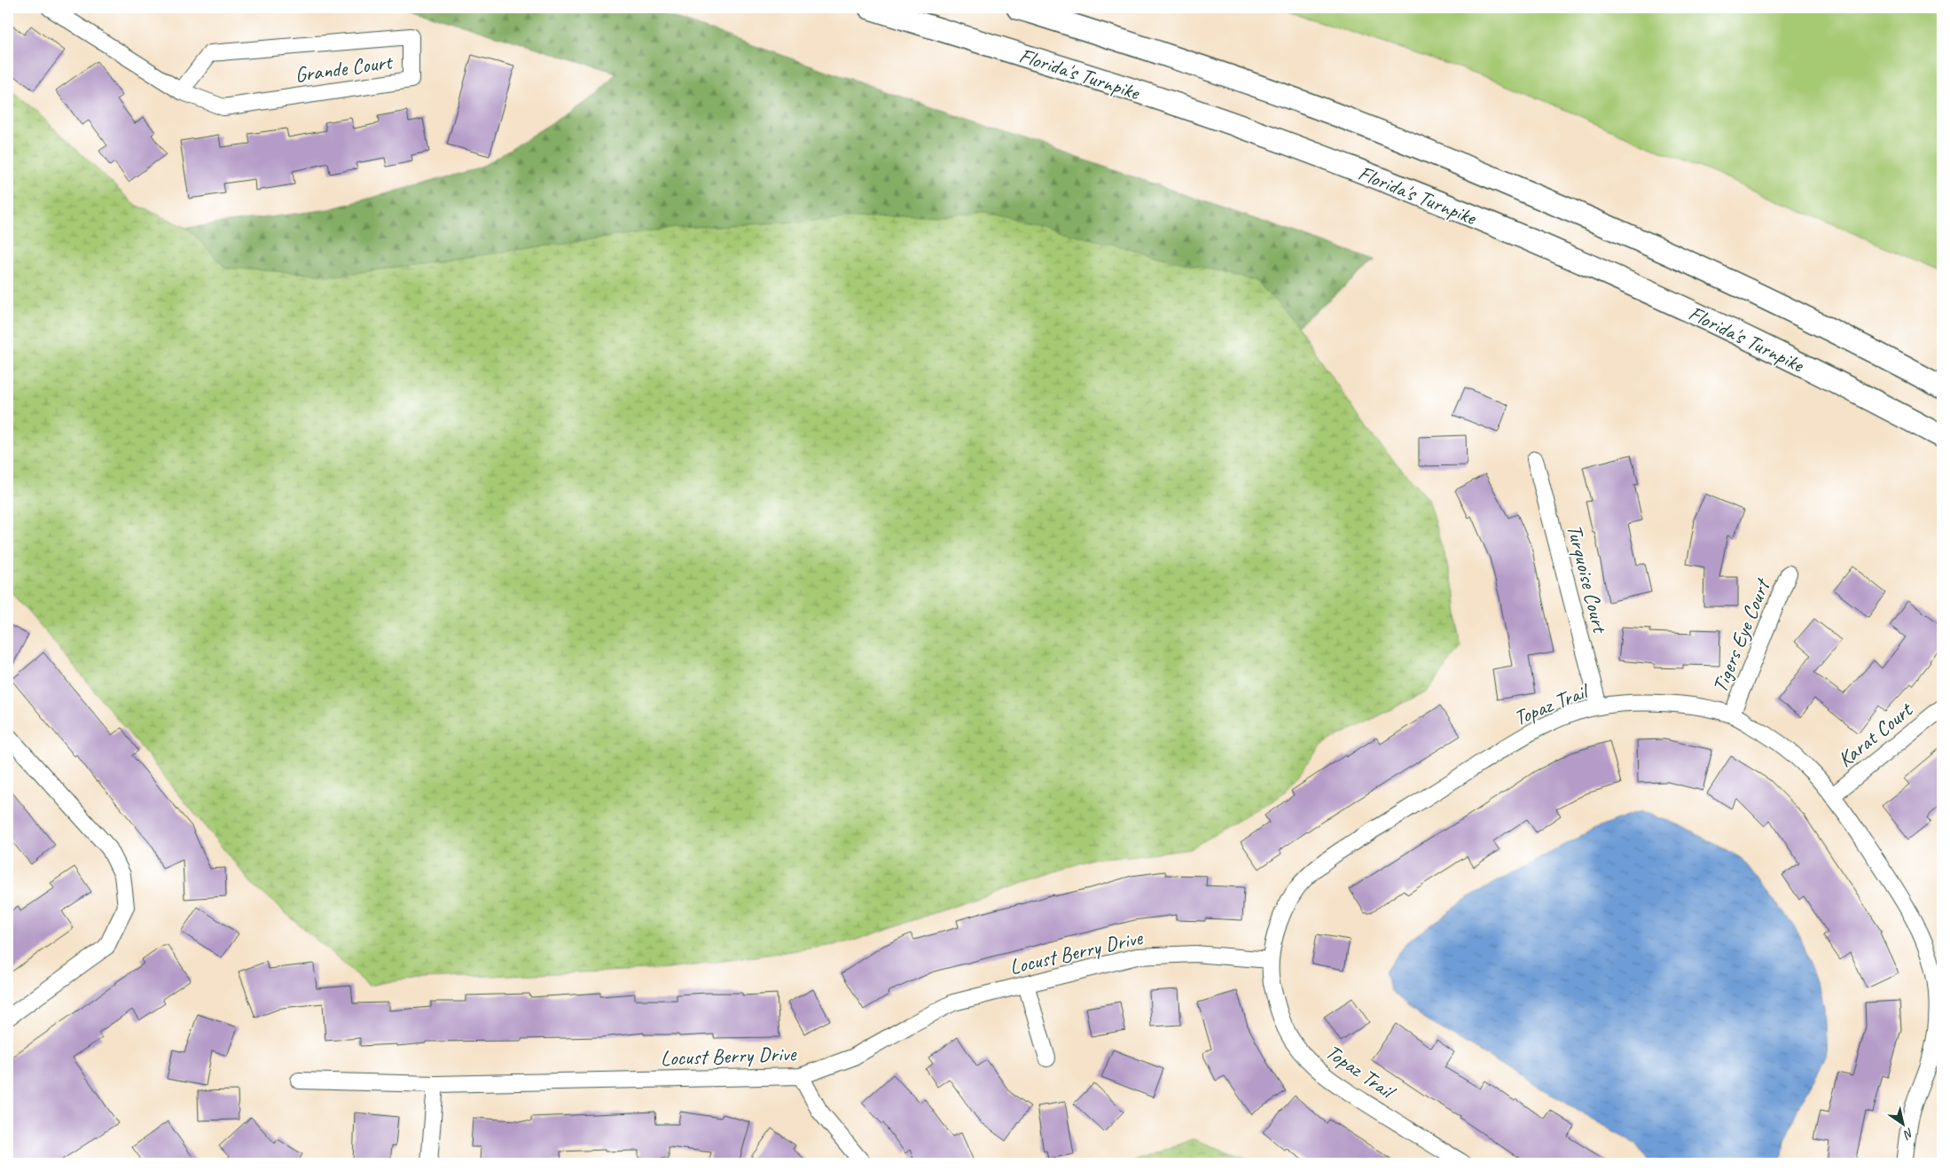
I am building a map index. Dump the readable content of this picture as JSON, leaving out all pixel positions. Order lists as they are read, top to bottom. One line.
{"streets":{"highway":["Florida's Turnpike"],"street":["Grande Court","Turquoise Court","Tigers Eye Court","Topaz Trail","Karat Court","Locust Berry Drive"]},"crossings":[["Turquoise Court","Topaz Trail"],["Tigers Eye Court","Topaz Trail"],["Topaz Trail","Karat Court"],["Topaz Trail","Locust Berry Drive"]],"north":"bottom right"}
